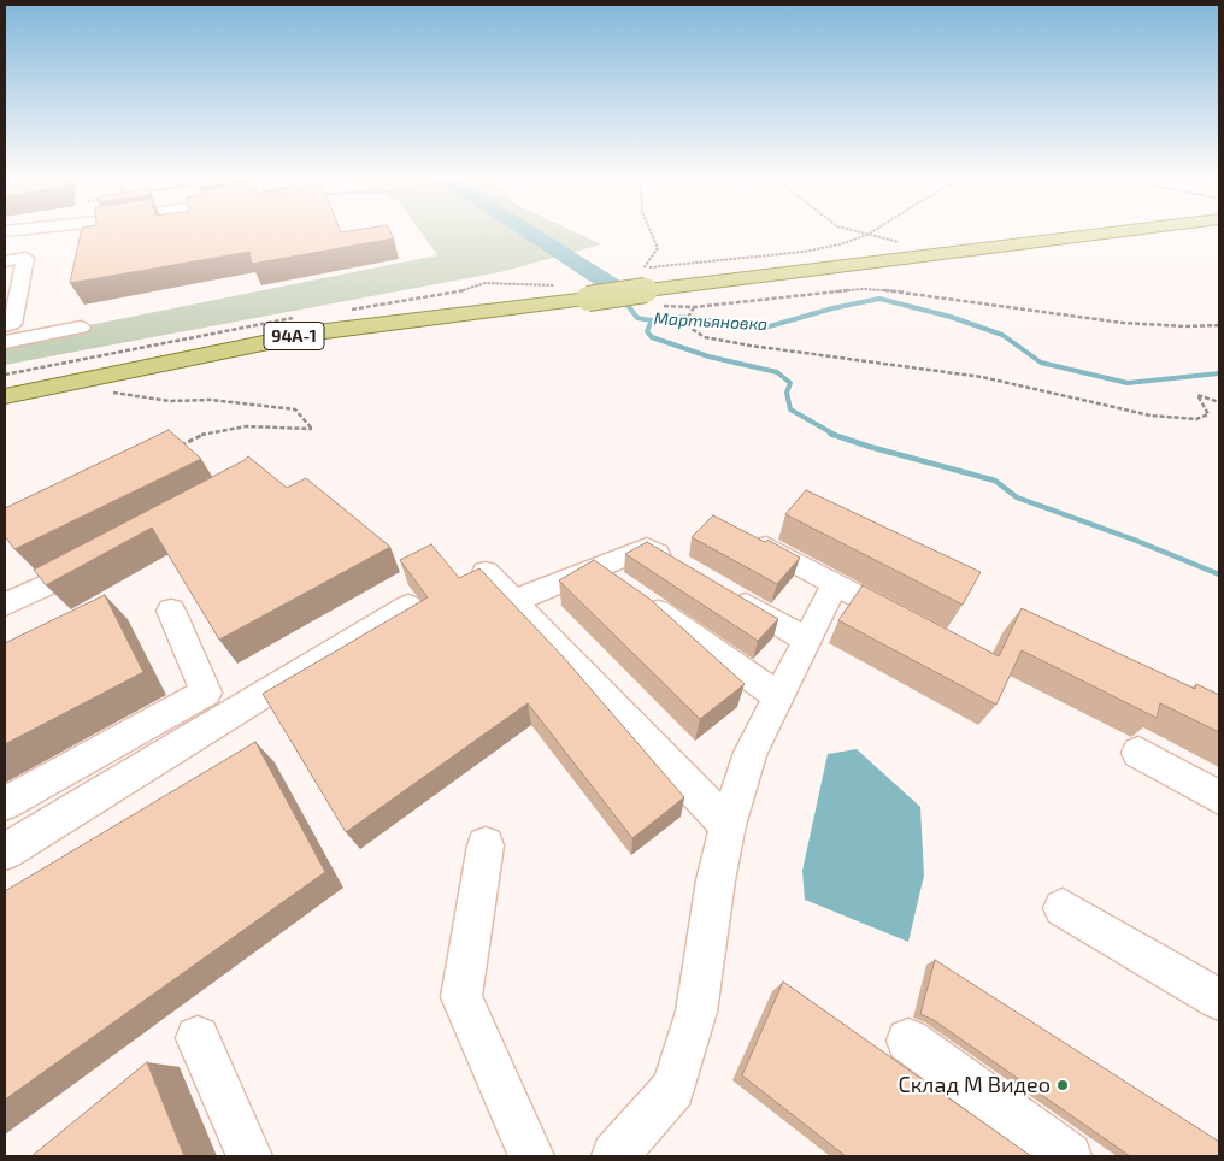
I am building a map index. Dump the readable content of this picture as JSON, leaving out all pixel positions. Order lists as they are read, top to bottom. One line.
{"streets":{"main road":["94А-1"]},"water":["Мартьяновка"],"places":["Склад М Видео"]}
